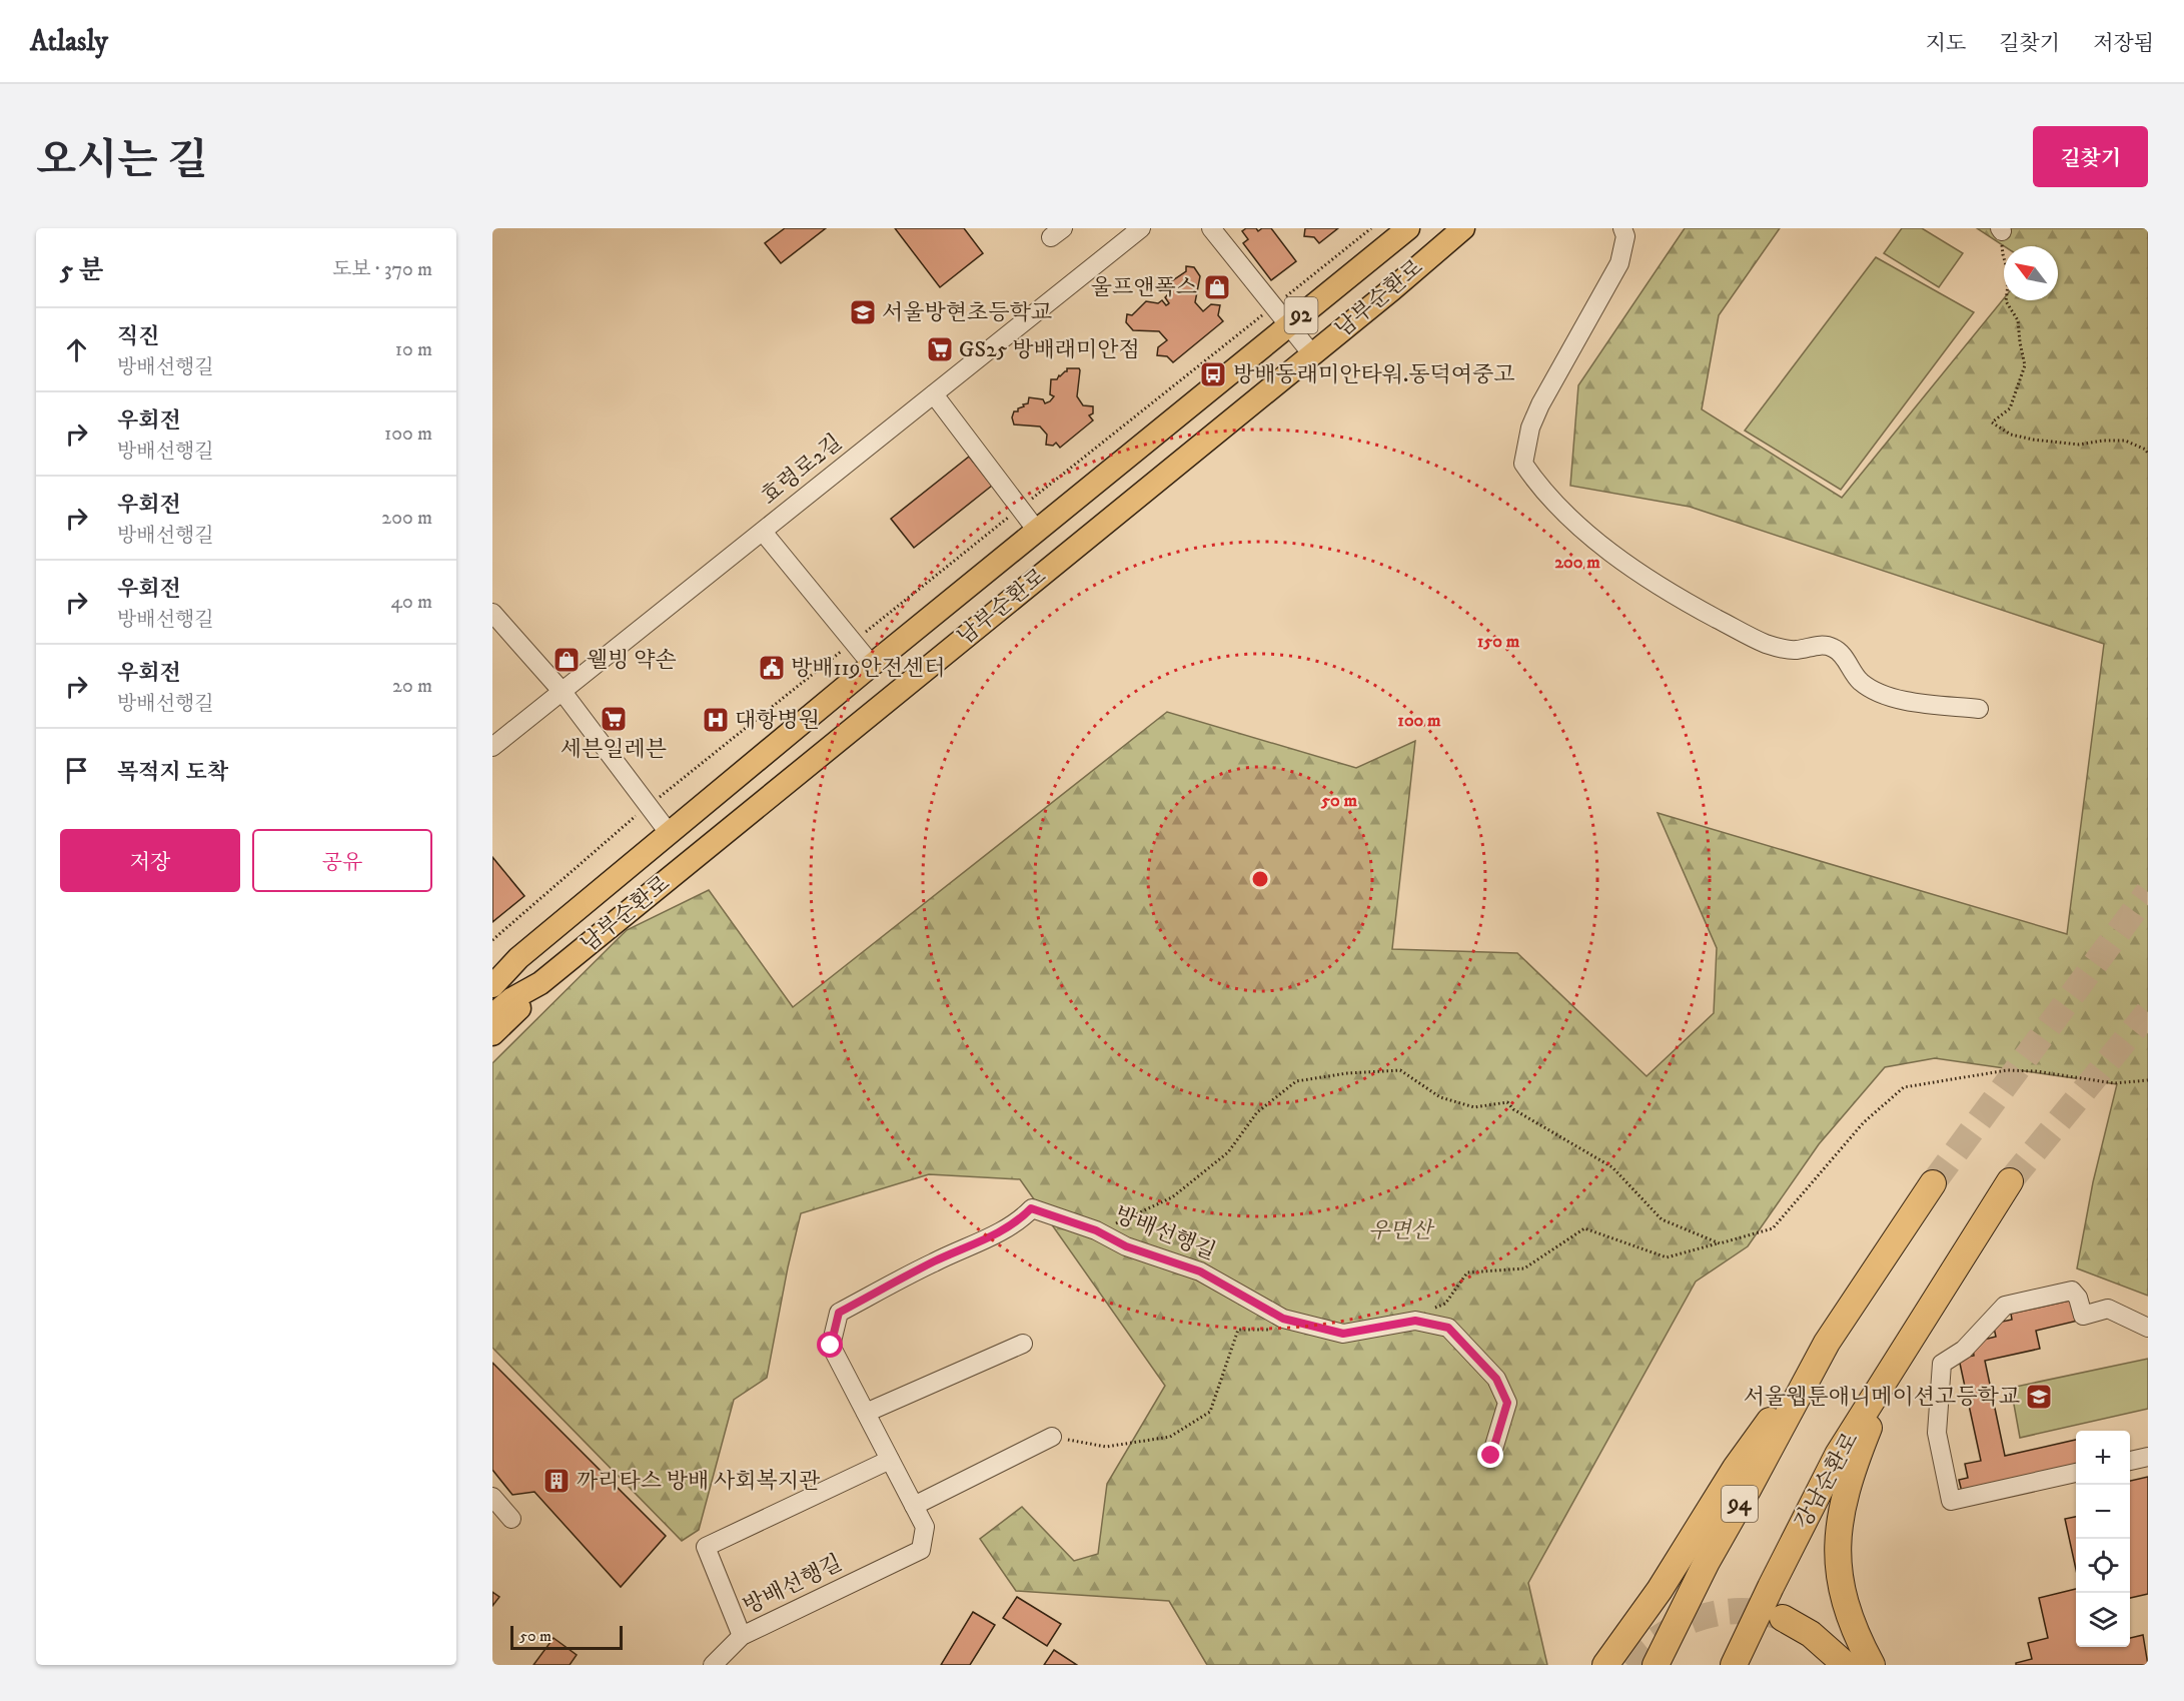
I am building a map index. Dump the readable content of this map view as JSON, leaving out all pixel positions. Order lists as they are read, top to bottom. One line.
{"streets":{"highway":["강남순환로","94"],"main road":["남부순환로","92"],"street":["효령로2길","방배선행길"]},"parks":["우면산"],"places":{"shop":["울프앤폭스","웰빙 약손"],"school or university":["서울방현초등학교","서울웹툰애니메이션고등학교"],"supermarket":["GS25 방배래미안점","세븐일레븐"],"bus stop":["방배동래미안타워.동덕여중고"],"public building":["방배119안전센터"],"hospital":["대항병원"],"building":["까리타스 방배 사회복지관"]},"scale_bar":"50 m","north":"top left","page":{"header":"Atlasly","nav":["지도","길찾기","저장됨"],"title":"오시는 길","buttons":["길찾기",["저장","공유"]],"heading":["5 분","도보 · 370 m"],"list":[["직진","방배선행길","10 m"],["우회전","방배선행길","100 m"],["우회전","방배선행길","200 m"],["우회전","방배선행길","40 m"],["우회전","방배선행길","20 m"],"목적지 도착"],"map_buttons":["+","−"],"scale":"50 m"},"rings":["200 m","150 m","100 m","50 m"]}
